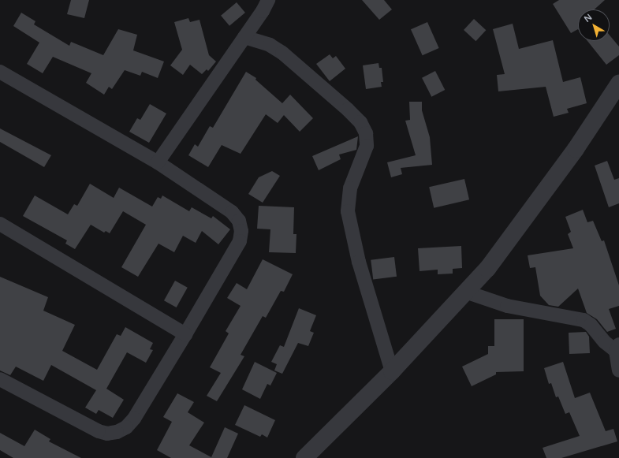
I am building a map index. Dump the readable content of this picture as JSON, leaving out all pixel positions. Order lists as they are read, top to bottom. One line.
{"north":"top left"}
